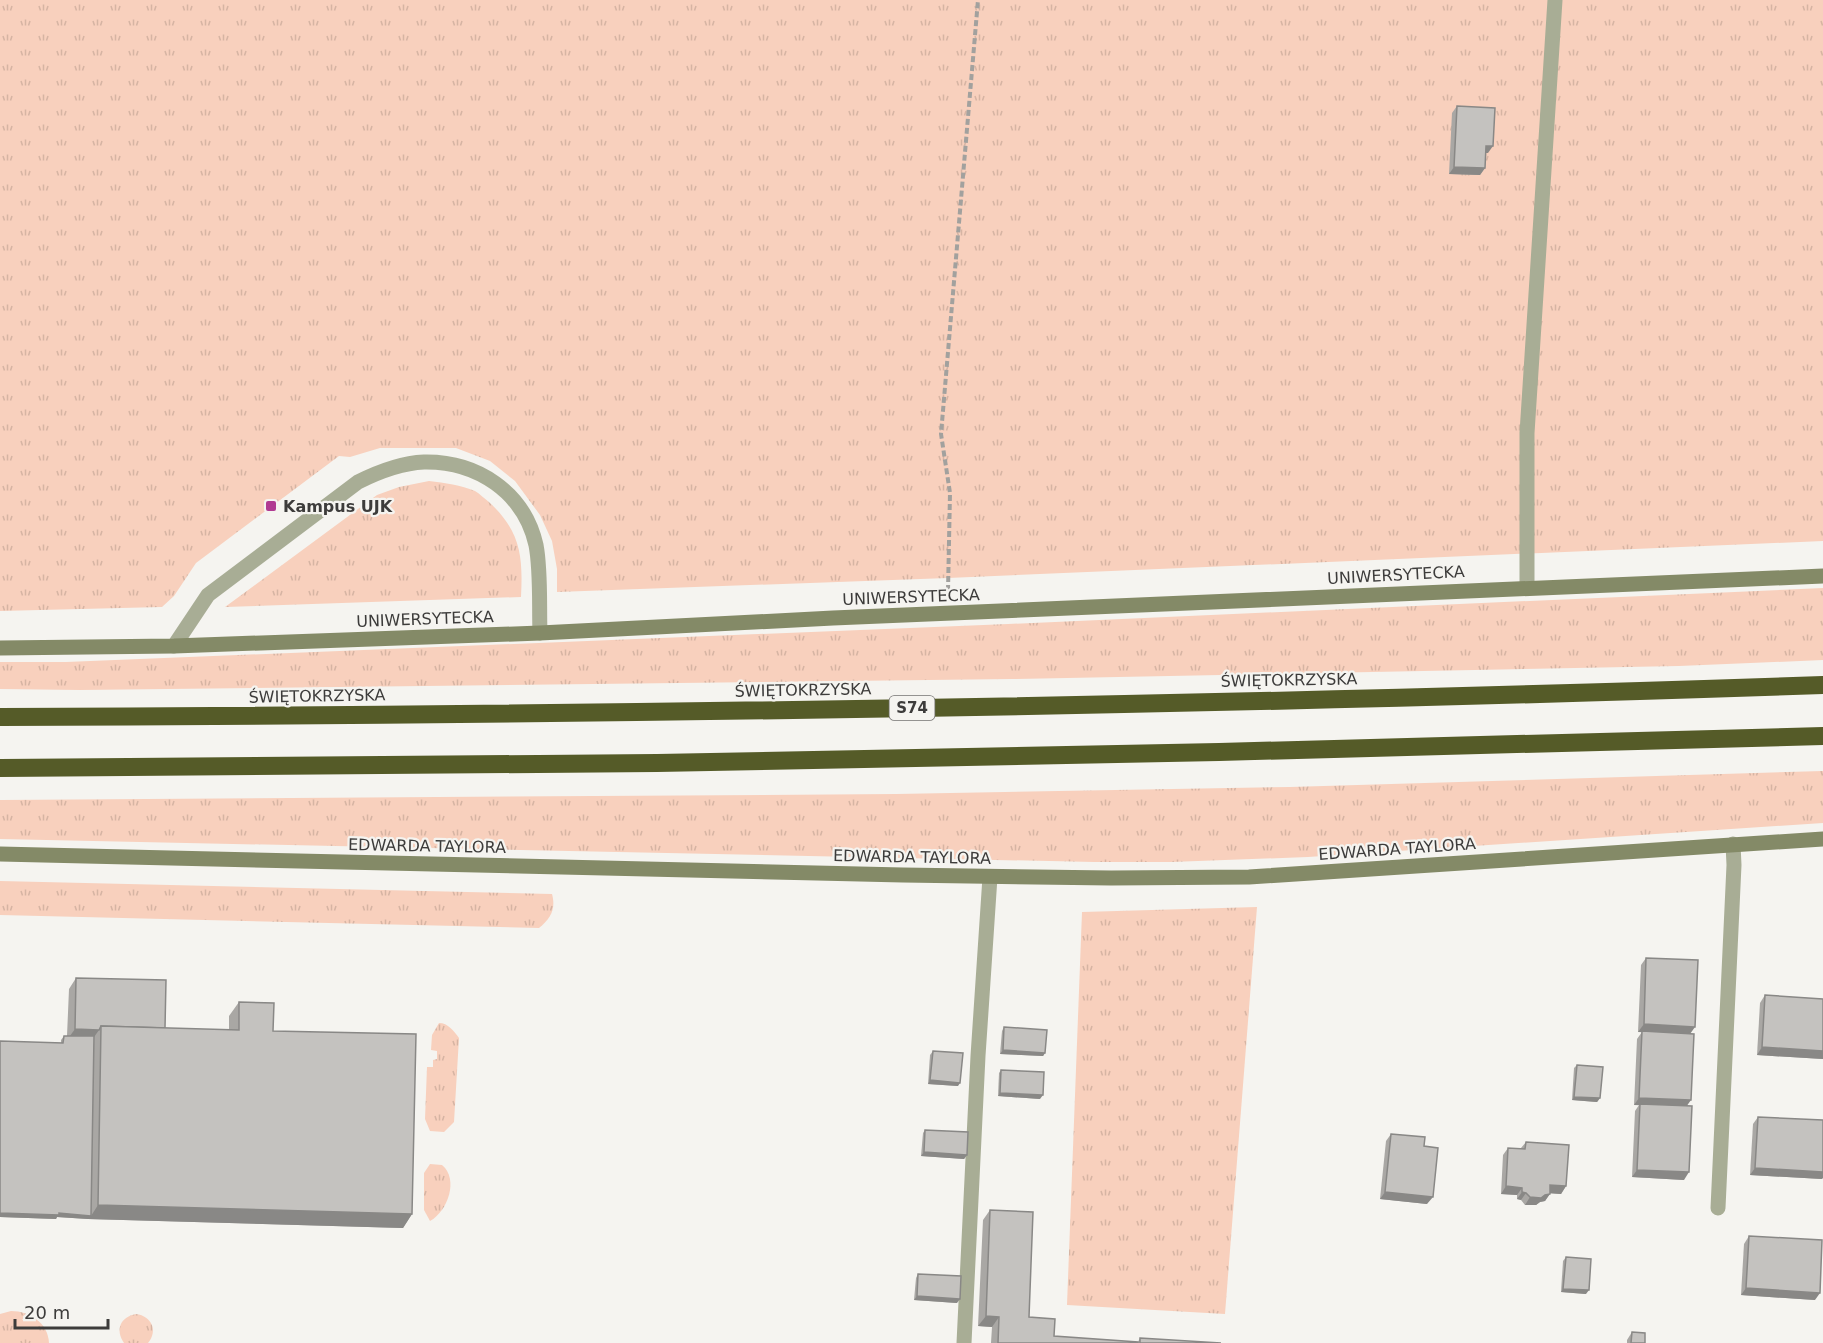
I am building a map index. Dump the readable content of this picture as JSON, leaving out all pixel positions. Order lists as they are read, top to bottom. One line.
{"streets":{"highway":["ŚWIĘTOKRZYSKA","S74"],"street":["UNIWERSYTECKA","EDWARDA TAYLORA"]},"places":{"transit":["Kampus UJK"]},"scale_bar":"20 m"}
